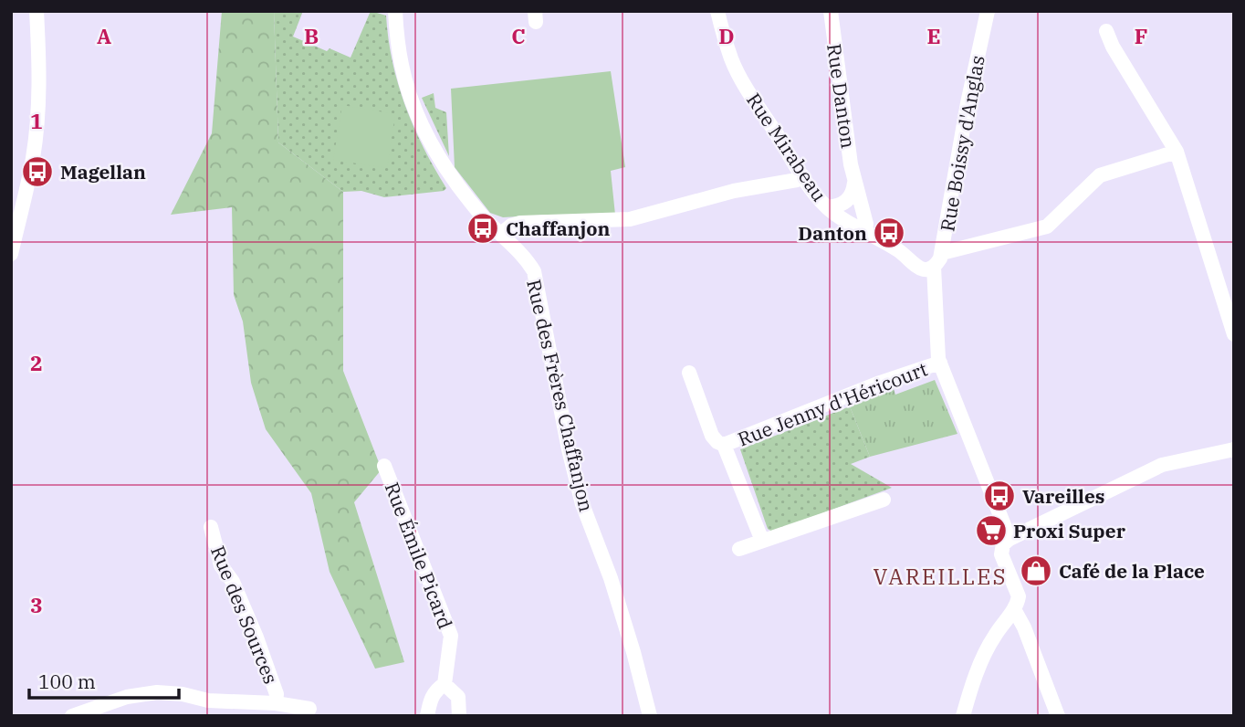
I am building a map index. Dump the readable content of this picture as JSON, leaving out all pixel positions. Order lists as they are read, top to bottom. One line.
{"streets":{"street":["Rue Danton","Rue Boissy d'Anglas","Rue Mirabeau","Rue des Frères Chaffanjon","Rue Jenny d'Héricourt","Rue Émile Picard","Rue des Sources"]},"crossings":[["Rue Danton","Rue Mirabeau"],["Rue Boissy d'Anglas","Rue Mirabeau"]],"districts":["VAREILLES"],"places":{"bus stop":["Magellan","Chaffanjon","Danton","Vareilles"],"supermarket":["Proxi Super"],"shop":["Café de la Place"]},"scale_bar":"100 m","grid":{"columns":["A","B","C","D","E","F"],"rows":["1","2","3"]}}
